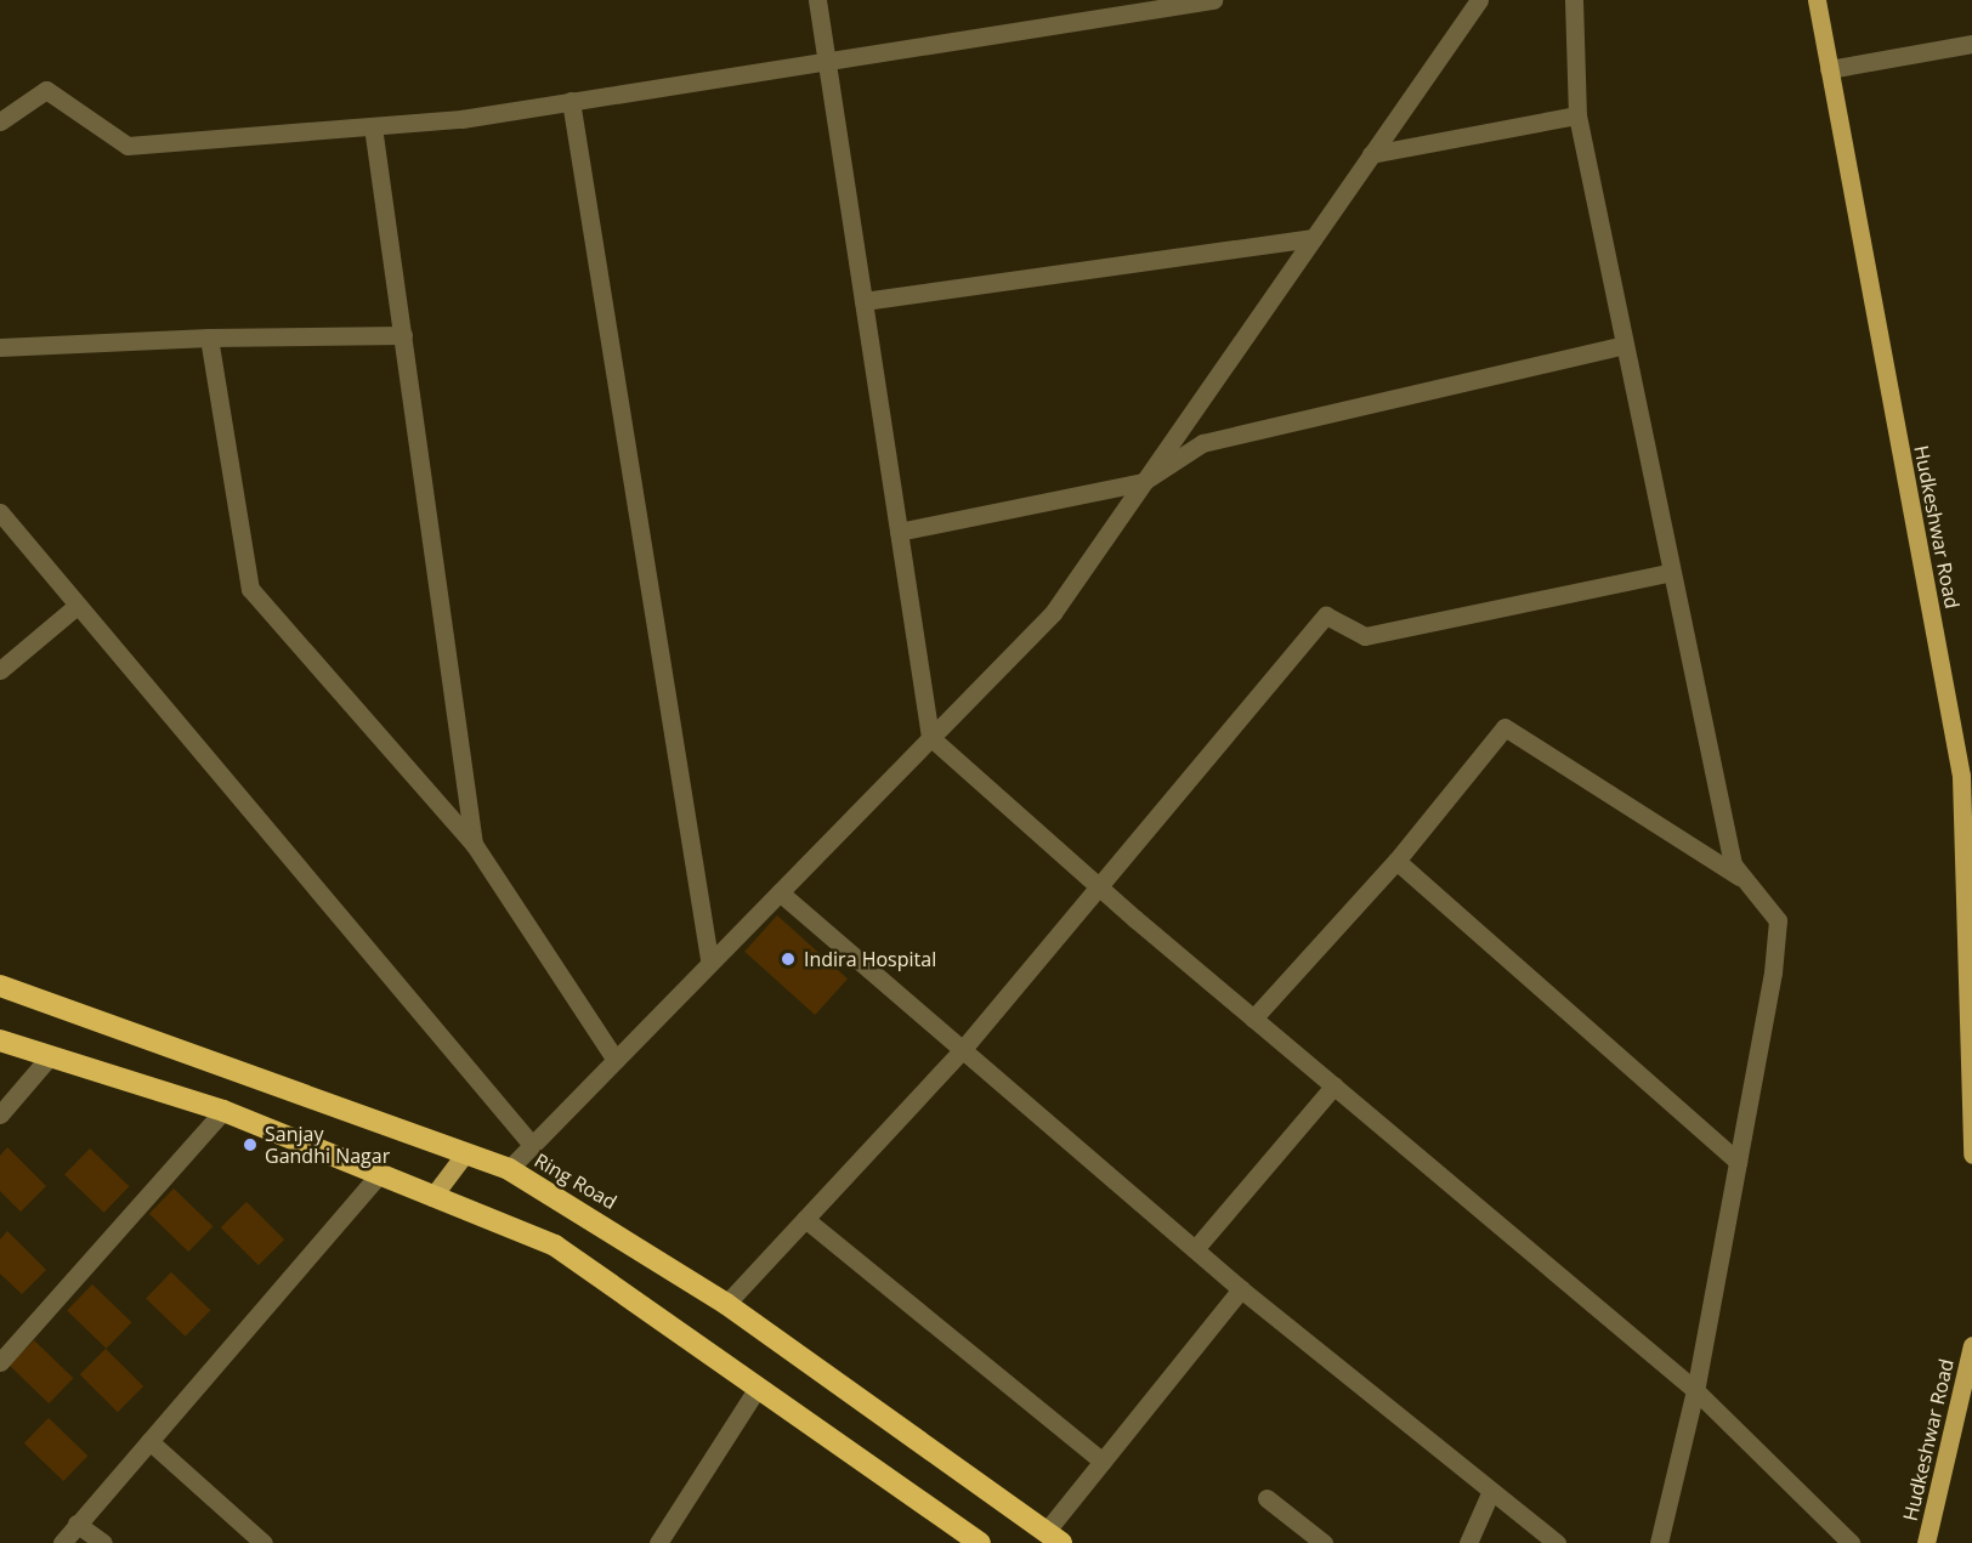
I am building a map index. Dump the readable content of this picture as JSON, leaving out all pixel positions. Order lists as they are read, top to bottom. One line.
{"streets":{"highway":["Ring Road"],"main road":["Hudkeshwar Road"]},"places":["Indira Hospital","Sanjay Gandhi Nagar"]}
